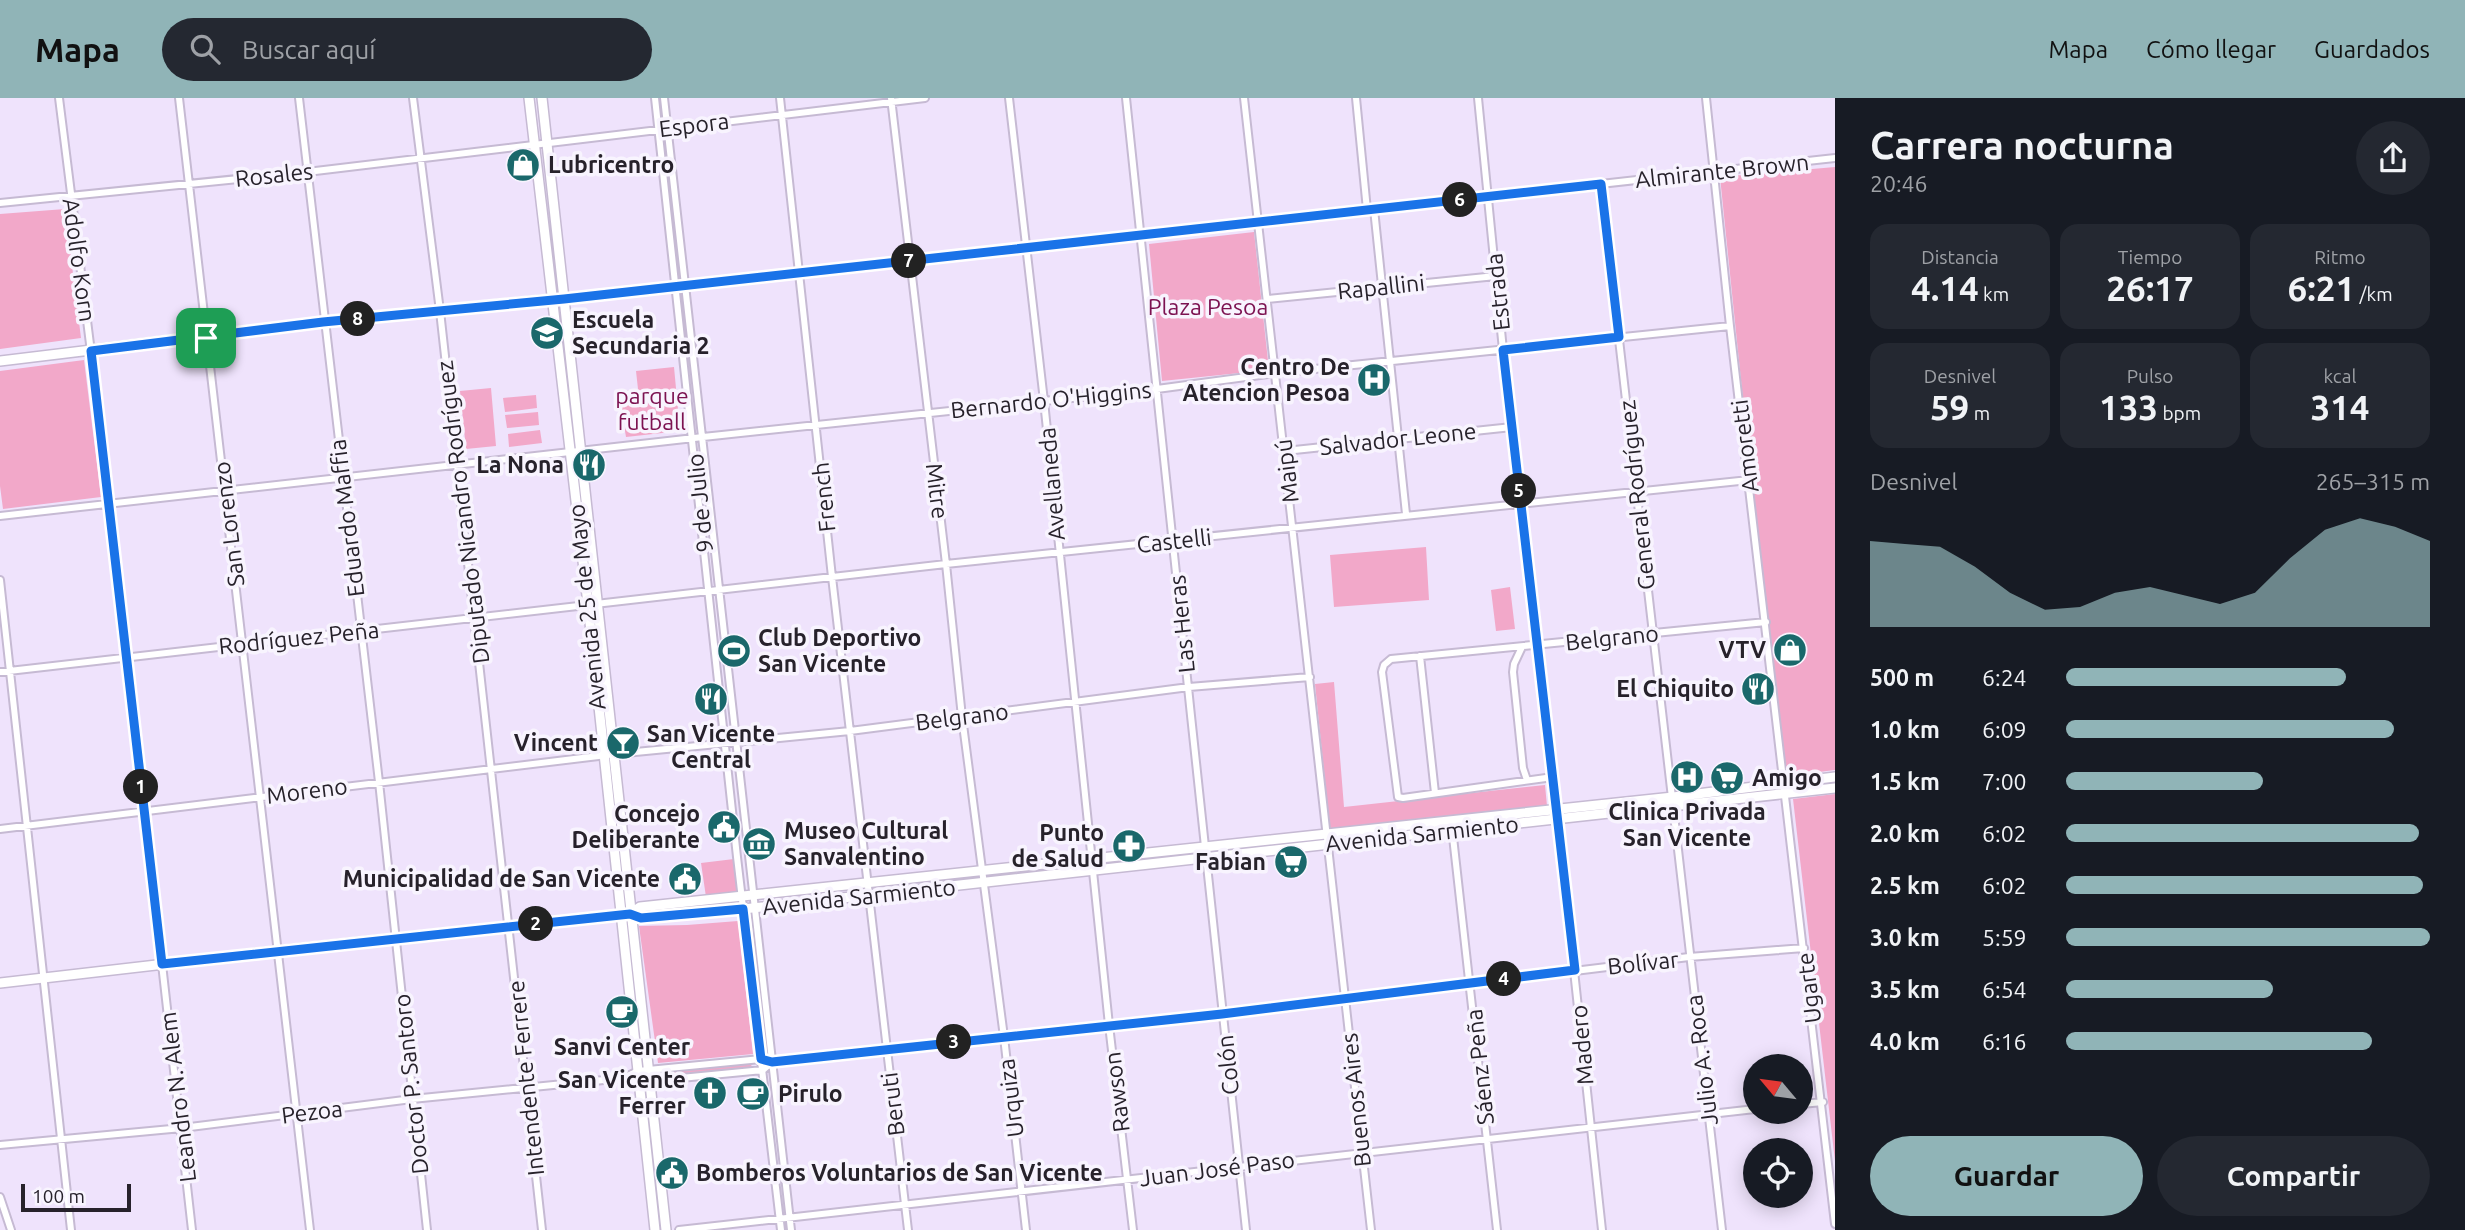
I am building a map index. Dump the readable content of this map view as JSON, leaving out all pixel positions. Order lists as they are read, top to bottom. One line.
{"streets":{"main road":["Avenida 25 de Mayo","Avenida Sarmiento"],"street":["Espora","Almirante Brown","Rosales","Adolfo Korn","Rapallini","Estrada","Bernardo O'Higgins","Salvador Leone","Amoretti","Maipú","Avellaneda","Mitre","General Rodríguez","French","9 de Julio","Diputado Nicandro Rodríguez","Eduardo Maffia","San Lorenzo","Castelli","Las Heras","Rodríguez Peña","Belgrano","Moreno","Bolívar","Ugarte","Madero","Julio A. Roca","Colón","Sáenz Peña","Intendente Ferrere","Doctor P. Santoro","Rawson","Leandro N. Alem","Urquiza","Buenos Aires","Beruti","Pezoa","Juan José Paso"]},"crossings":[["Espora","Rosales"],["Espora","Mitre"],["Espora","French"],["Espora","9 de Julio"],["Espora","Avenida 25 de Mayo"],["Almirante Brown","Estrada"],["Almirante Brown","Amoretti"],["Almirante Brown","Maipú"],["Almirante Brown","Avellaneda"],["Almirante Brown","Mitre"],["Almirante Brown","General Rodríguez"],["Almirante Brown","French"],["Almirante Brown","9 de Julio"],["Almirante Brown","Avenida 25 de Mayo"],["Almirante Brown","Las Heras"],["Rosales","Adolfo Korn"],["Rosales","Diputado Nicandro Rodríguez"],["Rosales","Eduardo Maffia"],["Rosales","San Lorenzo"],["Rosales","Avenida 25 de Mayo"],["Adolfo Korn","Bernardo O'Higgins"],["Adolfo Korn","Rodríguez Peña"],["Adolfo Korn","Moreno"],["Adolfo Korn","Leandro N. Alem"],["Rapallini","Estrada"],["Rapallini","Maipú"],["Estrada","Bernardo O'Higgins"],["Estrada","Salvador Leone"],["Estrada","Castelli"],["Estrada","Belgrano"],["Estrada","Avenida Sarmiento"],["Estrada","Madero"],["Bernardo O'Higgins","Amoretti"],["Bernardo O'Higgins","Maipú"],["Bernardo O'Higgins","Avellaneda"],["Bernardo O'Higgins","Mitre"],["Bernardo O'Higgins","General Rodríguez"],["Bernardo O'Higgins","French"],["Bernardo O'Higgins","9 de Julio"],["Bernardo O'Higgins","Diputado Nicandro Rodríguez"],["Bernardo O'Higgins","Eduardo Maffia"],["Bernardo O'Higgins","San Lorenzo"],["Bernardo O'Higgins","Avenida 25 de Mayo"],["Bernardo O'Higgins","Las Heras"],["Salvador Leone","Maipú"],["Amoretti","Castelli"],["Amoretti","Belgrano"],["Amoretti","Avenida Sarmiento"],["Amoretti","Ugarte"],["Maipú","Castelli"],["Maipú","Belgrano"],["Maipú","Avenida Sarmiento"],["Maipú","Buenos Aires"],["Avellaneda","Castelli"],["Avellaneda","Belgrano"],["Avellaneda","Avenida Sarmiento"],["Avellaneda","Rawson"],["Mitre","Castelli"],["Mitre","Belgrano"],["Mitre","Avenida Sarmiento"],["Mitre","Urquiza"],["General Rodríguez","Castelli"],["General Rodríguez","Belgrano"],["General Rodríguez","Avenida Sarmiento"],["General Rodríguez","Julio A. Roca"],["French","Castelli"],["French","Belgrano"],["French","Avenida Sarmiento"],["French","Beruti"],["9 de Julio","Castelli"],["9 de Julio","Belgrano"],["9 de Julio","Avenida Sarmiento"],["9 de Julio","Bolívar"],["9 de Julio","Juan José Paso"],["Diputado Nicandro Rodríguez","Rodríguez Peña"],["Diputado Nicandro Rodríguez","Moreno"],["Diputado Nicandro Rodríguez","Intendente Ferrere"],["Eduardo Maffia","Rodríguez Peña"],["Eduardo Maffia","Moreno"],["Eduardo Maffia","Doctor P. Santoro"],["San Lorenzo","Rodríguez Peña"],["San Lorenzo","Moreno"],["San Lorenzo","Pezoa"],["Castelli","Avenida 25 de Mayo"],["Castelli","Las Heras"],["Castelli","Rodríguez Peña"],["Avenida 25 de Mayo","Rodríguez Peña"],["Avenida 25 de Mayo","Belgrano"],["Avenida 25 de Mayo","Moreno"],["Avenida 25 de Mayo","Avenida Sarmiento"],["Las Heras","Belgrano"],["Las Heras","Avenida Sarmiento"],["Las Heras","Colón"],["Belgrano","Moreno"],["Avenida Sarmiento","Ugarte"],["Avenida Sarmiento","Madero"],["Avenida Sarmiento","Julio A. Roca"],["Avenida Sarmiento","Colón"],["Avenida Sarmiento","Sáenz Peña"],["Avenida Sarmiento","Rawson"],["Avenida Sarmiento","Urquiza"],["Avenida Sarmiento","Buenos Aires"],["Avenida Sarmiento","Beruti"],["Bolívar","Ugarte"],["Bolívar","Madero"],["Bolívar","Julio A. Roca"],["Bolívar","Colón"],["Bolívar","Sáenz Peña"],["Bolívar","Rawson"],["Bolívar","Urquiza"],["Bolívar","Buenos Aires"],["Bolívar","Beruti"],["Bolívar","Pezoa"],["Madero","Juan José Paso"],["Julio A. Roca","Juan José Paso"],["Colón","Juan José Paso"],["Sáenz Peña","Juan José Paso"],["Intendente Ferrere","Pezoa"],["Doctor P. Santoro","Pezoa"],["Rawson","Juan José Paso"],["Leandro N. Alem","Pezoa"],["Urquiza","Juan José Paso"],["Buenos Aires","Juan José Paso"],["Beruti","Juan José Paso"]],"parks":["Plaza Pesoa","parque futball"],"places":{"shop":["Lubricentro","VTV"],"school or university":["Escuela Secundaria 2"],"hospital":["Centro De Atencion Pesoa","Clinica Privada San Vicente"],"restaurant":["La Nona","El Chiquito","San Vicente Central"],"sports":["Club Deportivo San Vicente"],"bar":["Vincent"],"supermarket":["Amigo","Fabian"],"public building":["Concejo Deliberante","Municipalidad de San Vicente","Bomberos Voluntarios de San Vicente"],"museum":["Museo Cultural Sanvalentino"],"pharmacy":["Punto de Salud"],"cafe":["Sanvi Center","Pirulo"],"church":["San Vicente Ferrer"]},"scale_bar":"100 m","north":"top left","page":{"header":"Mapa","search":"Buscar aquí","nav":["Mapa","Cómo llegar","Guardados"],"heading":["Carrera nocturna","20:46"],"pins":["6","7","8","5","1","2","4","3"],"stats":[["Distancia","4.14 km"],["Tiempo","26:17"],["Ritmo","6:21 /km"],["Desnivel","59 m"],["Pulso","133 bpm"],["kcal","314"]],"chart":["Desnivel","265–315 m"],"list":[{"name":"500 m","note":"6:24"},{"name":"1.0 km","note":"6:09"},{"name":"1.5 km","note":"7:00"},{"name":"2.0 km","note":"6:02"},{"name":"2.5 km","note":"6:02"},{"name":"3.0 km","note":"5:59"},{"name":"3.5 km","note":"6:54"},{"name":"4.0 km","note":"6:16"}],"buttons":["Guardar","Compartir"],"scale":"100 m"}}
